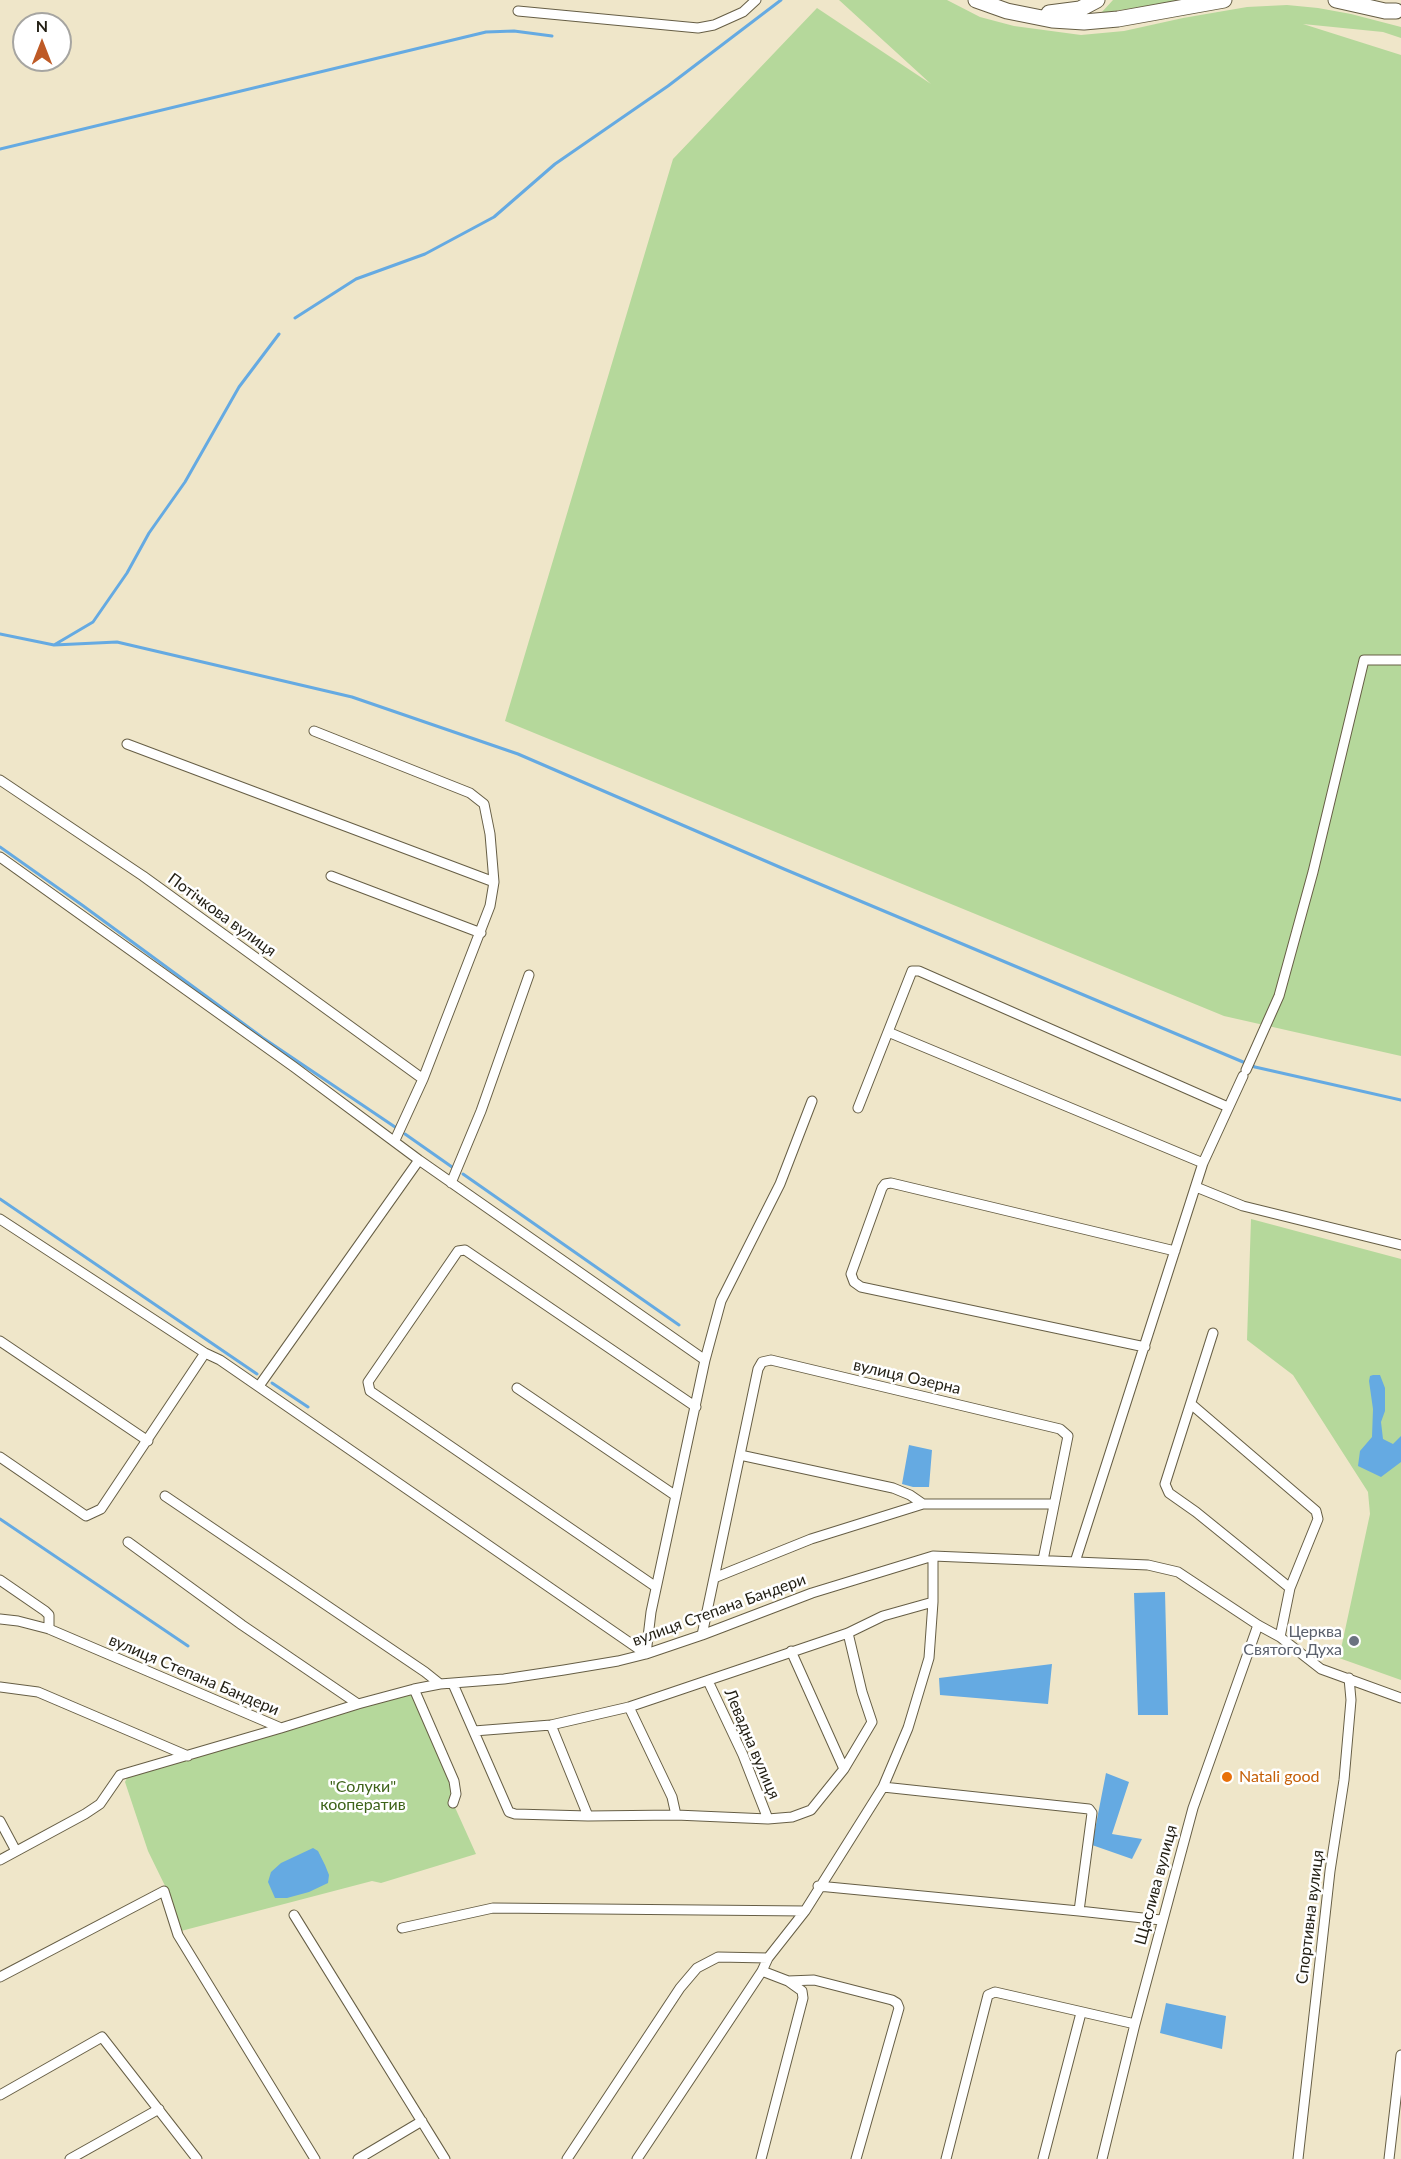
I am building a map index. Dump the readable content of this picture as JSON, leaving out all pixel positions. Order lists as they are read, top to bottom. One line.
{"streets":{"street":["Потічкова вулиця","вулиця Озерна","вулиця Степана Бандери","Левадна вулиця","Щаслива вулиця","Спортивна вулиця"]},"crossings":[["вулиця Озерна","вулиця Степана Бандери"],["вулиця Степана Бандери","Левадна вулиця"],["вулиця Степана Бандери","Щаслива вулиця"],["вулиця Степана Бандери","Спортивна вулиця"]],"parks":["\"Солуки\" кооператив"],"places":["Церква Святого Духа","Natali good"],"north":"top"}
